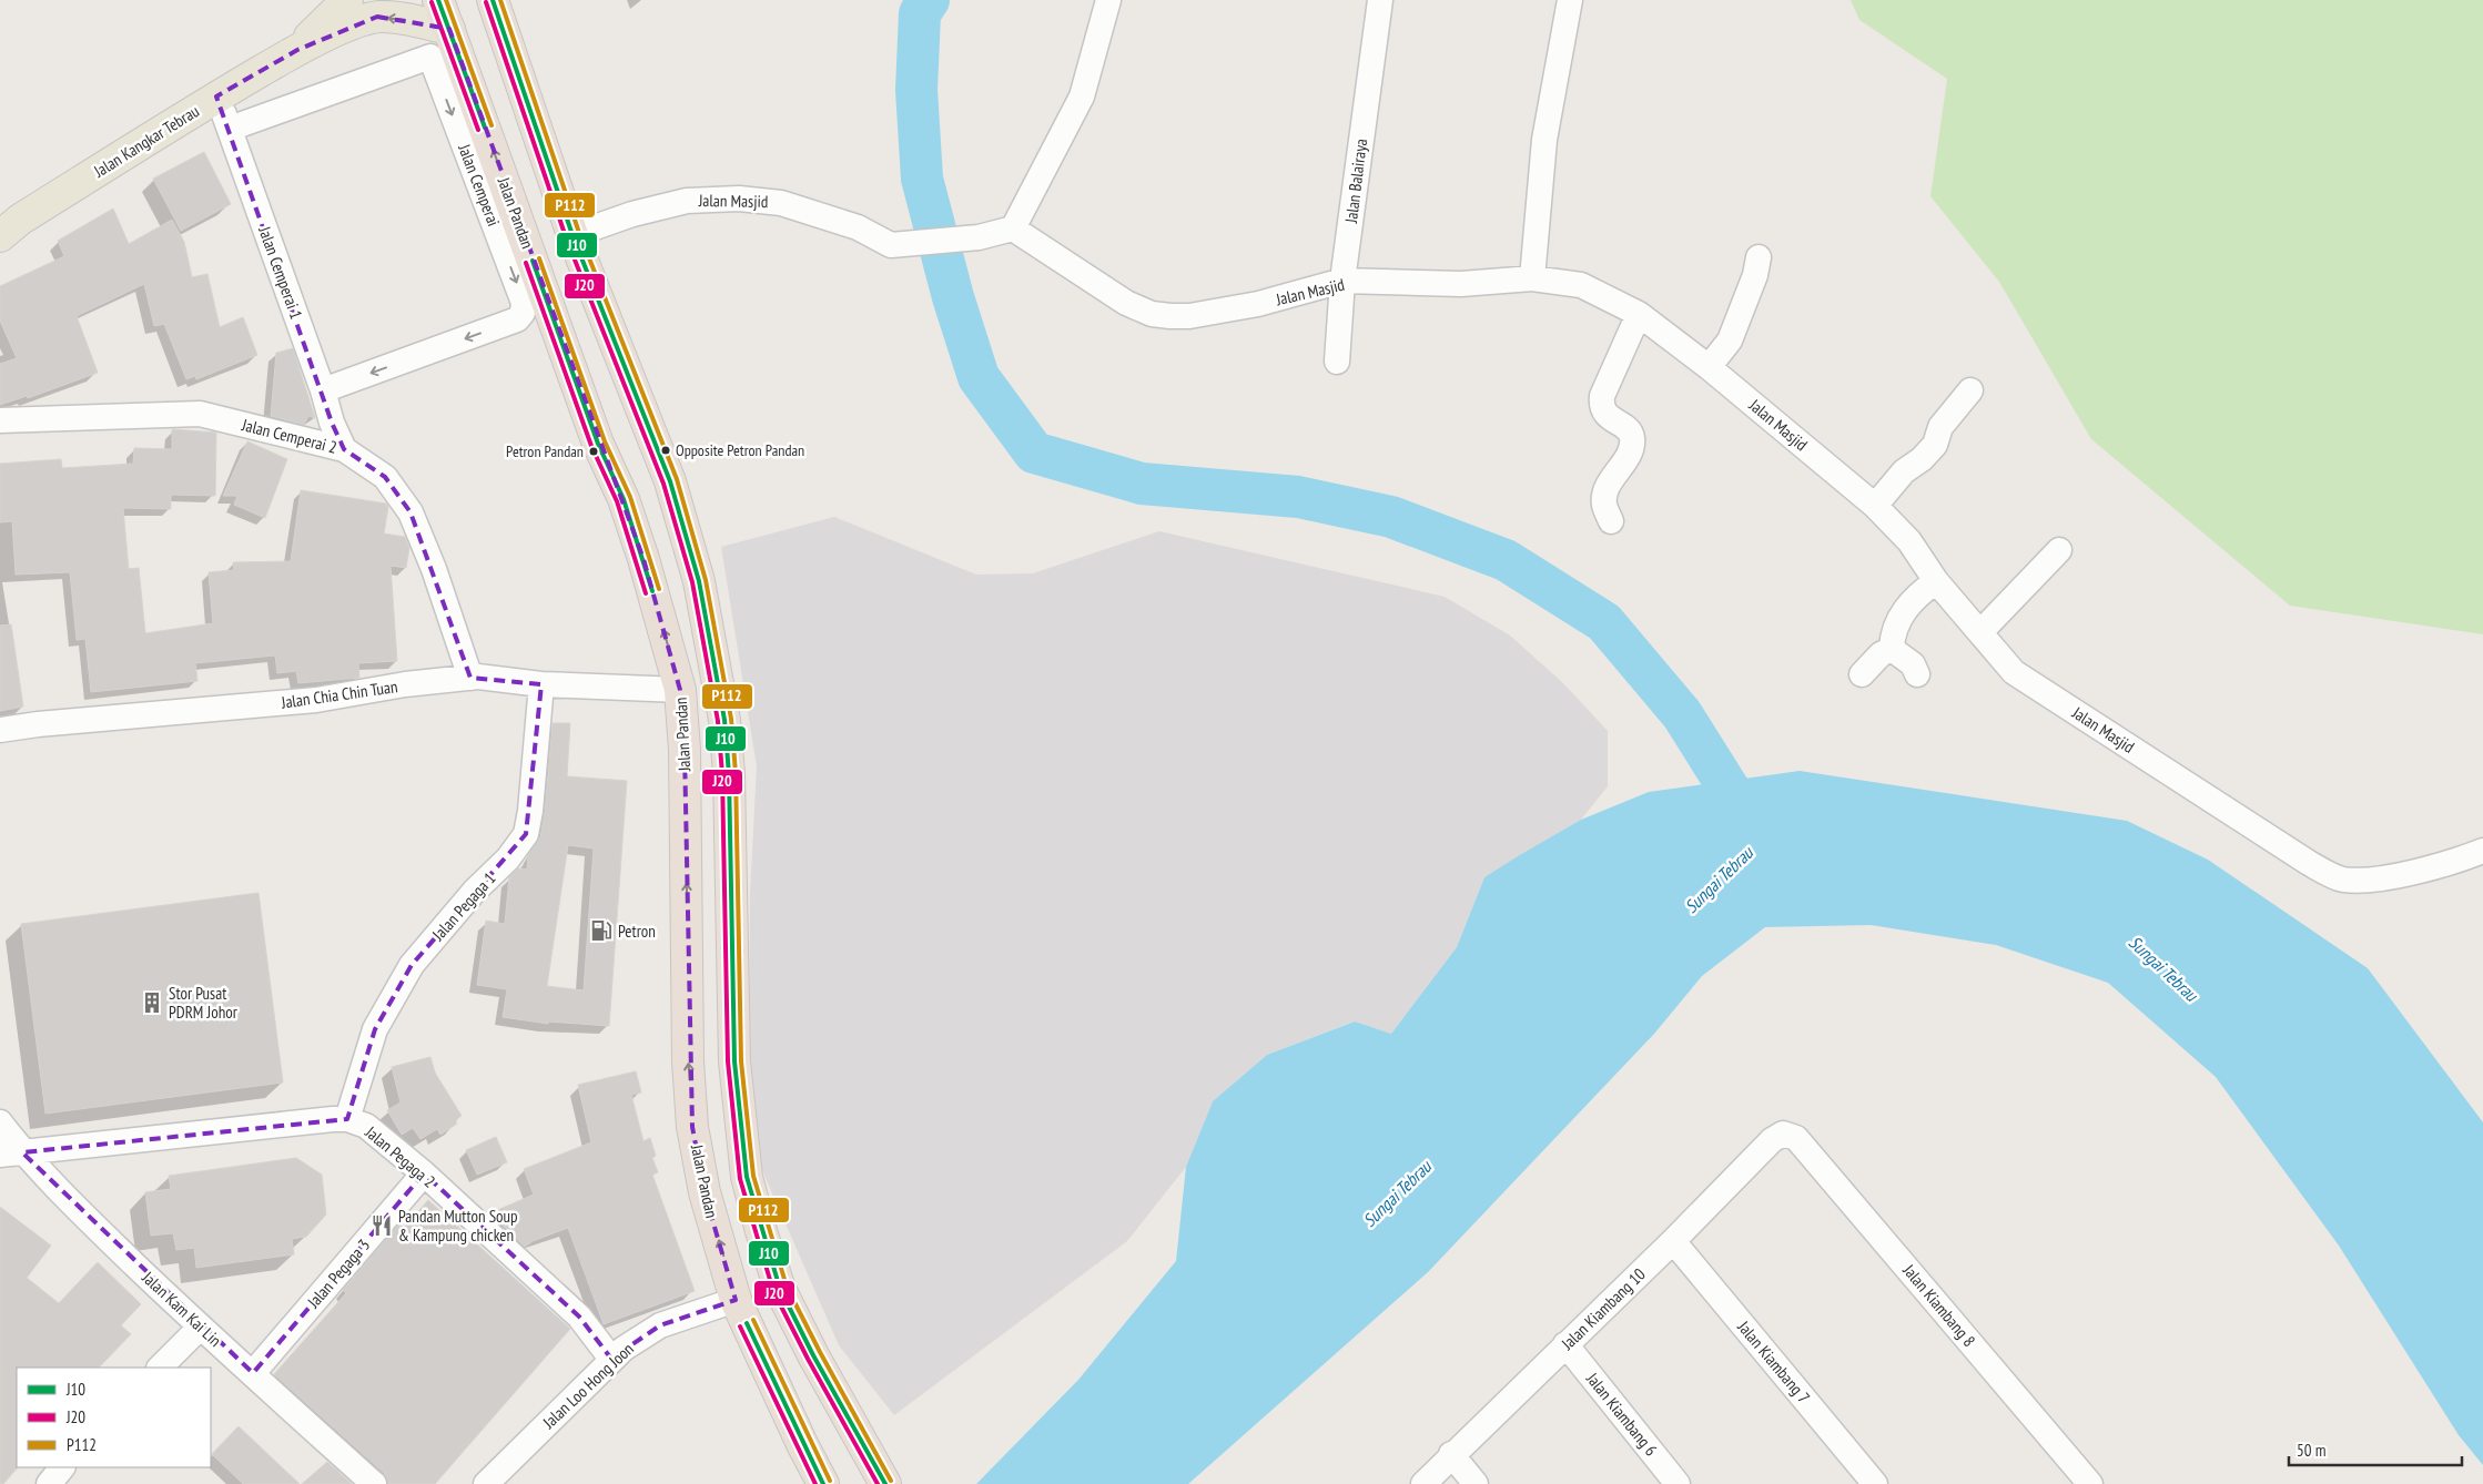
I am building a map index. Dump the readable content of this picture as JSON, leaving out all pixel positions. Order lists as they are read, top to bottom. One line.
{"streets":{"highway":["Jalan Pandan"],"main road":["Jalan Kangkar Tebrau"],"street":["Jalan Balairaya","Jalan Cemperai","Jalan Masjid","Jalan Cemperai 1","Jalan Cemperai 2","Jalan Chia Chin Tuan","Jalan Pegaga 1","Jalan Pegaga 2","Jalan Pegaga 3","Jalan Kiambang 8","Jalan Kam Kai Lin","Jalan Kiambang 10","Jalan Kiambang 7","Jalan Loo Hong Joon","Jalan Kiambang 6"]},"crossings":[["Jalan Kangkar Tebrau","Jalan Pandan"],["Jalan Kangkar Tebrau","Jalan Cemperai 1"],["Jalan Balairaya","Jalan Masjid"],["Jalan Cemperai","Jalan Cemperai 1"],["Jalan Pandan","Jalan Chia Chin Tuan"],["Jalan Pandan","Jalan Loo Hong Joon"],["Jalan Cemperai 1","Jalan Cemperai 2"],["Jalan Cemperai 2","Jalan Chia Chin Tuan"],["Jalan Chia Chin Tuan","Jalan Pegaga 1"],["Jalan Pegaga 1","Jalan Pegaga 2"],["Jalan Pegaga 2","Jalan Pegaga 3"],["Jalan Pegaga 2","Jalan Kam Kai Lin"],["Jalan Pegaga 2","Jalan Loo Hong Joon"],["Jalan Pegaga 3","Jalan Kam Kai Lin"],["Jalan Kiambang 8","Jalan Kiambang 10"],["Jalan Kiambang 10","Jalan Kiambang 7"],["Jalan Kiambang 10","Jalan Kiambang 6"]],"water":["Sungai Tebrau"],"places":{"other":["Opposite Petron Pandan","Petron Pandan"],"fuel station":["Petron"],"building":["Stor Pusat PDRM Johor"],"restaurant":["Pandan Mutton Soup & Kampung chicken"]},"lines":["transit line J10","transit line P112","transit line J20"],"legend":["J10","J20","P112"],"scale_bar":"50 m"}
